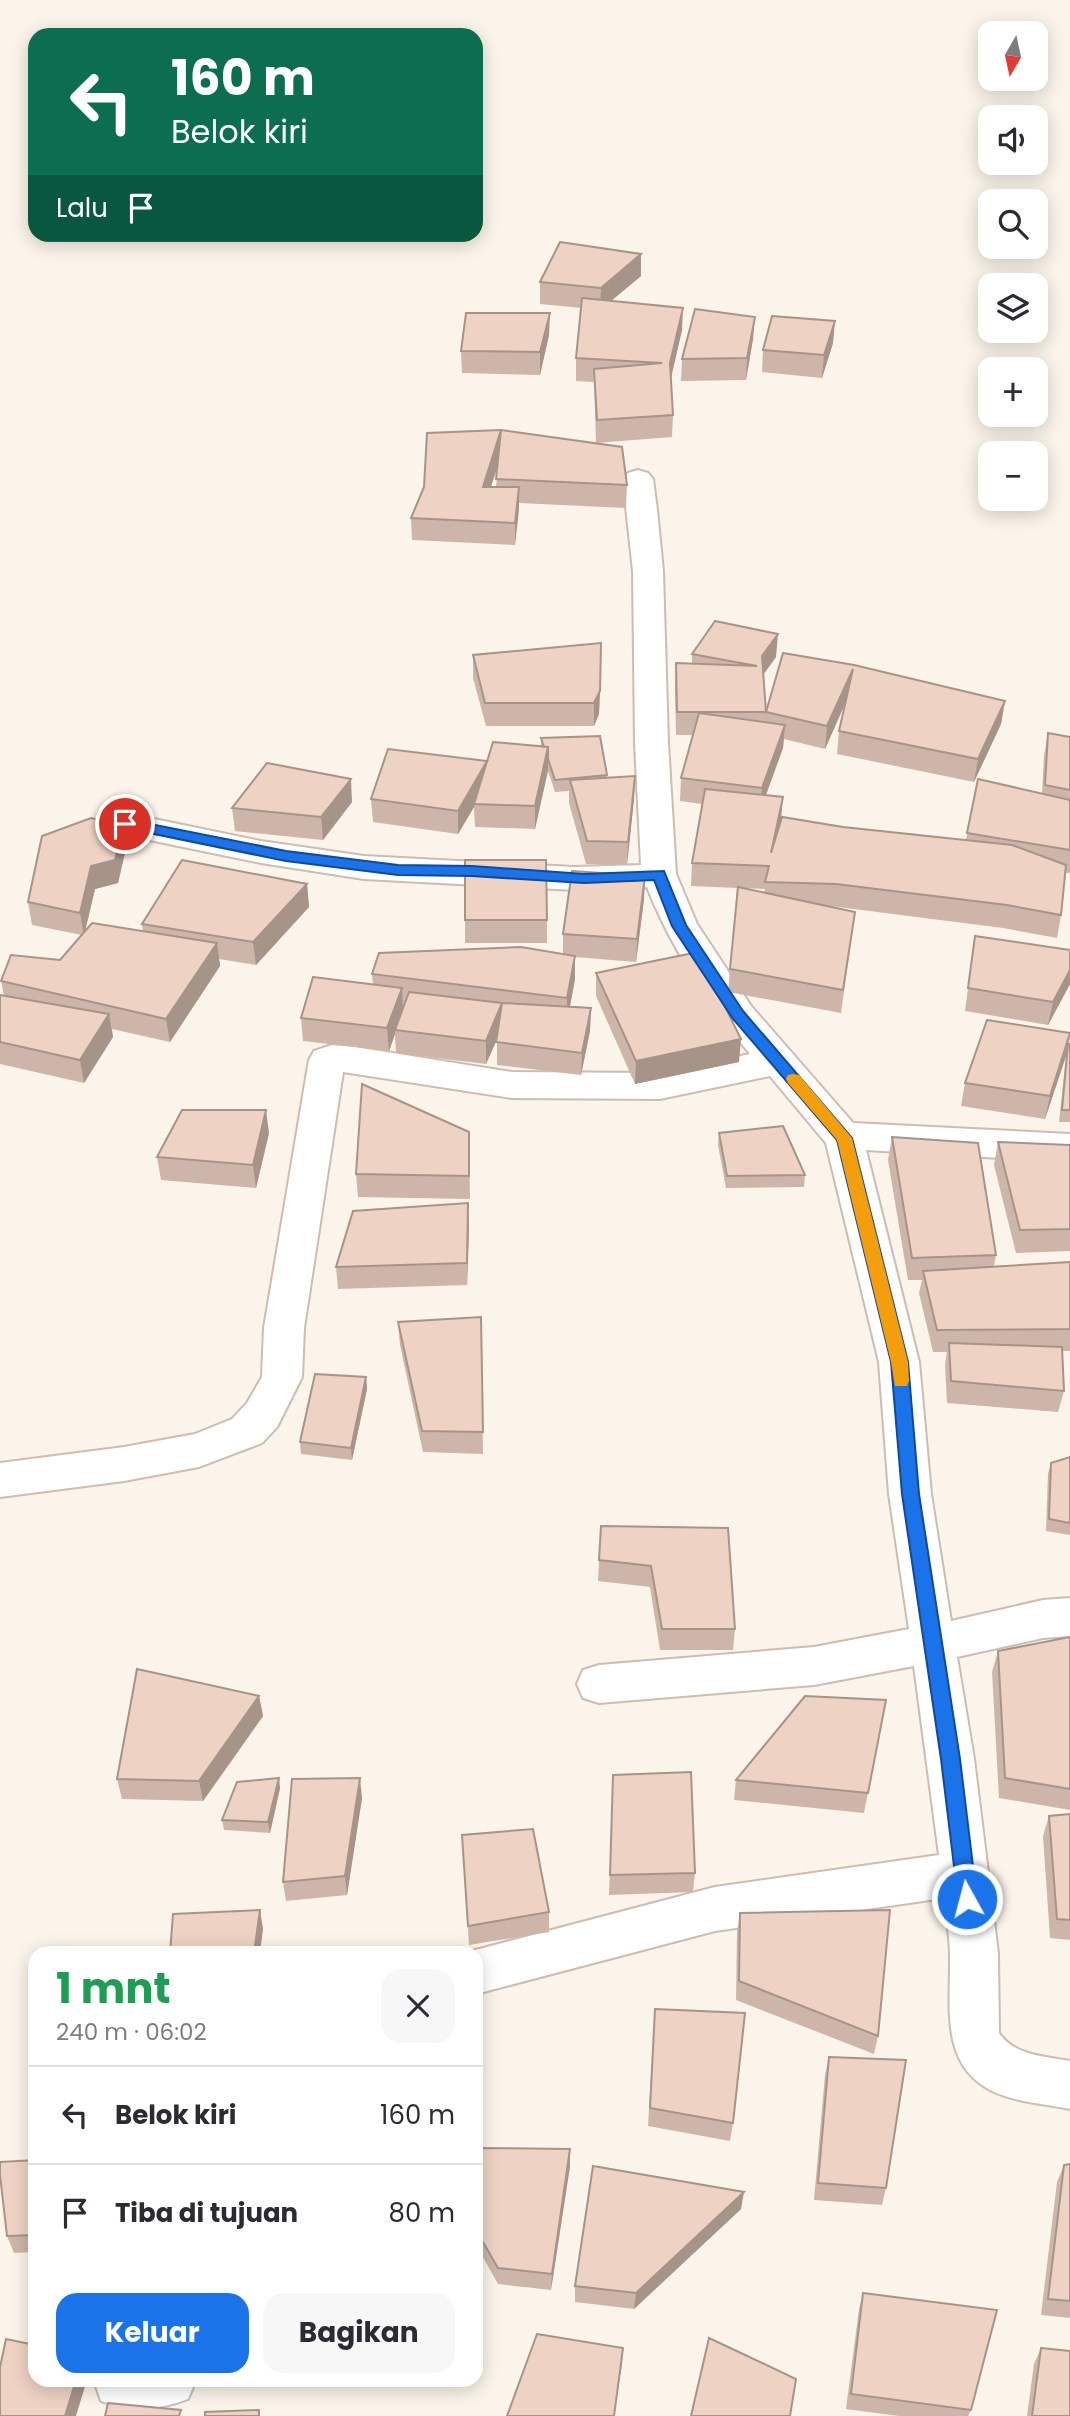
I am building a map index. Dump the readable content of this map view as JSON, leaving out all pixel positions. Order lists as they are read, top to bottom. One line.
{"north":"bottom","page":{"map_buttons":["+","−"],"turn":["160 m","Belok kiri"],"then":"Lalu","heading":["1 mnt","240 m · 06:02"],"list":[{"name":"Belok kiri","value":"160 m"},{"name":"Tiba di tujuan","value":"80 m"}],"buttons":["Keluar","Bagikan"]}}
